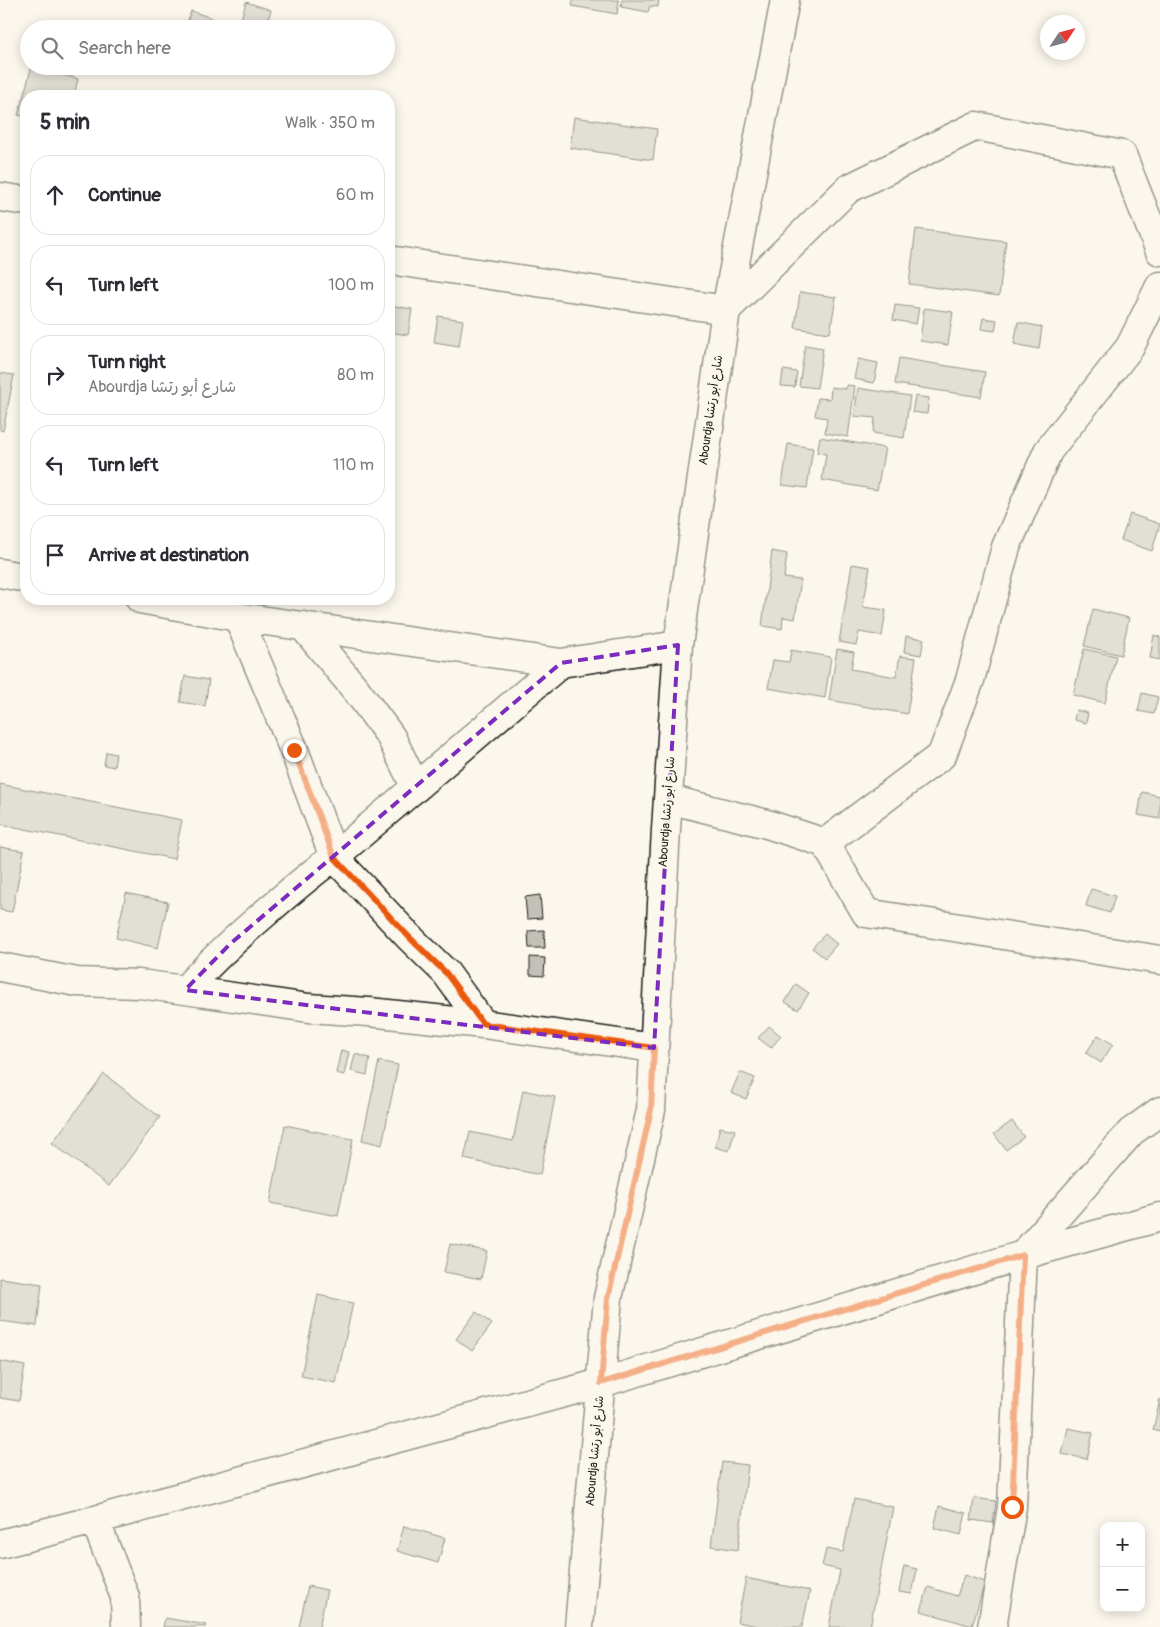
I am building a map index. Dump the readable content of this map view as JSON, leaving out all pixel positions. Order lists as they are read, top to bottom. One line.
{"streets":{"street":["Abourdja شارع أبو رتشا"]},"north":"top right","page":{"search":"Search here","heading":["5 min","Walk · 350 m"],"list":[["Continue","60 m"],["Turn left","100 m"],["Turn right","Abourdja شارع أبو رتشا","80 m"],["Turn left","110 m"],"Arrive at destination"],"map_buttons":["+","−"]}}
